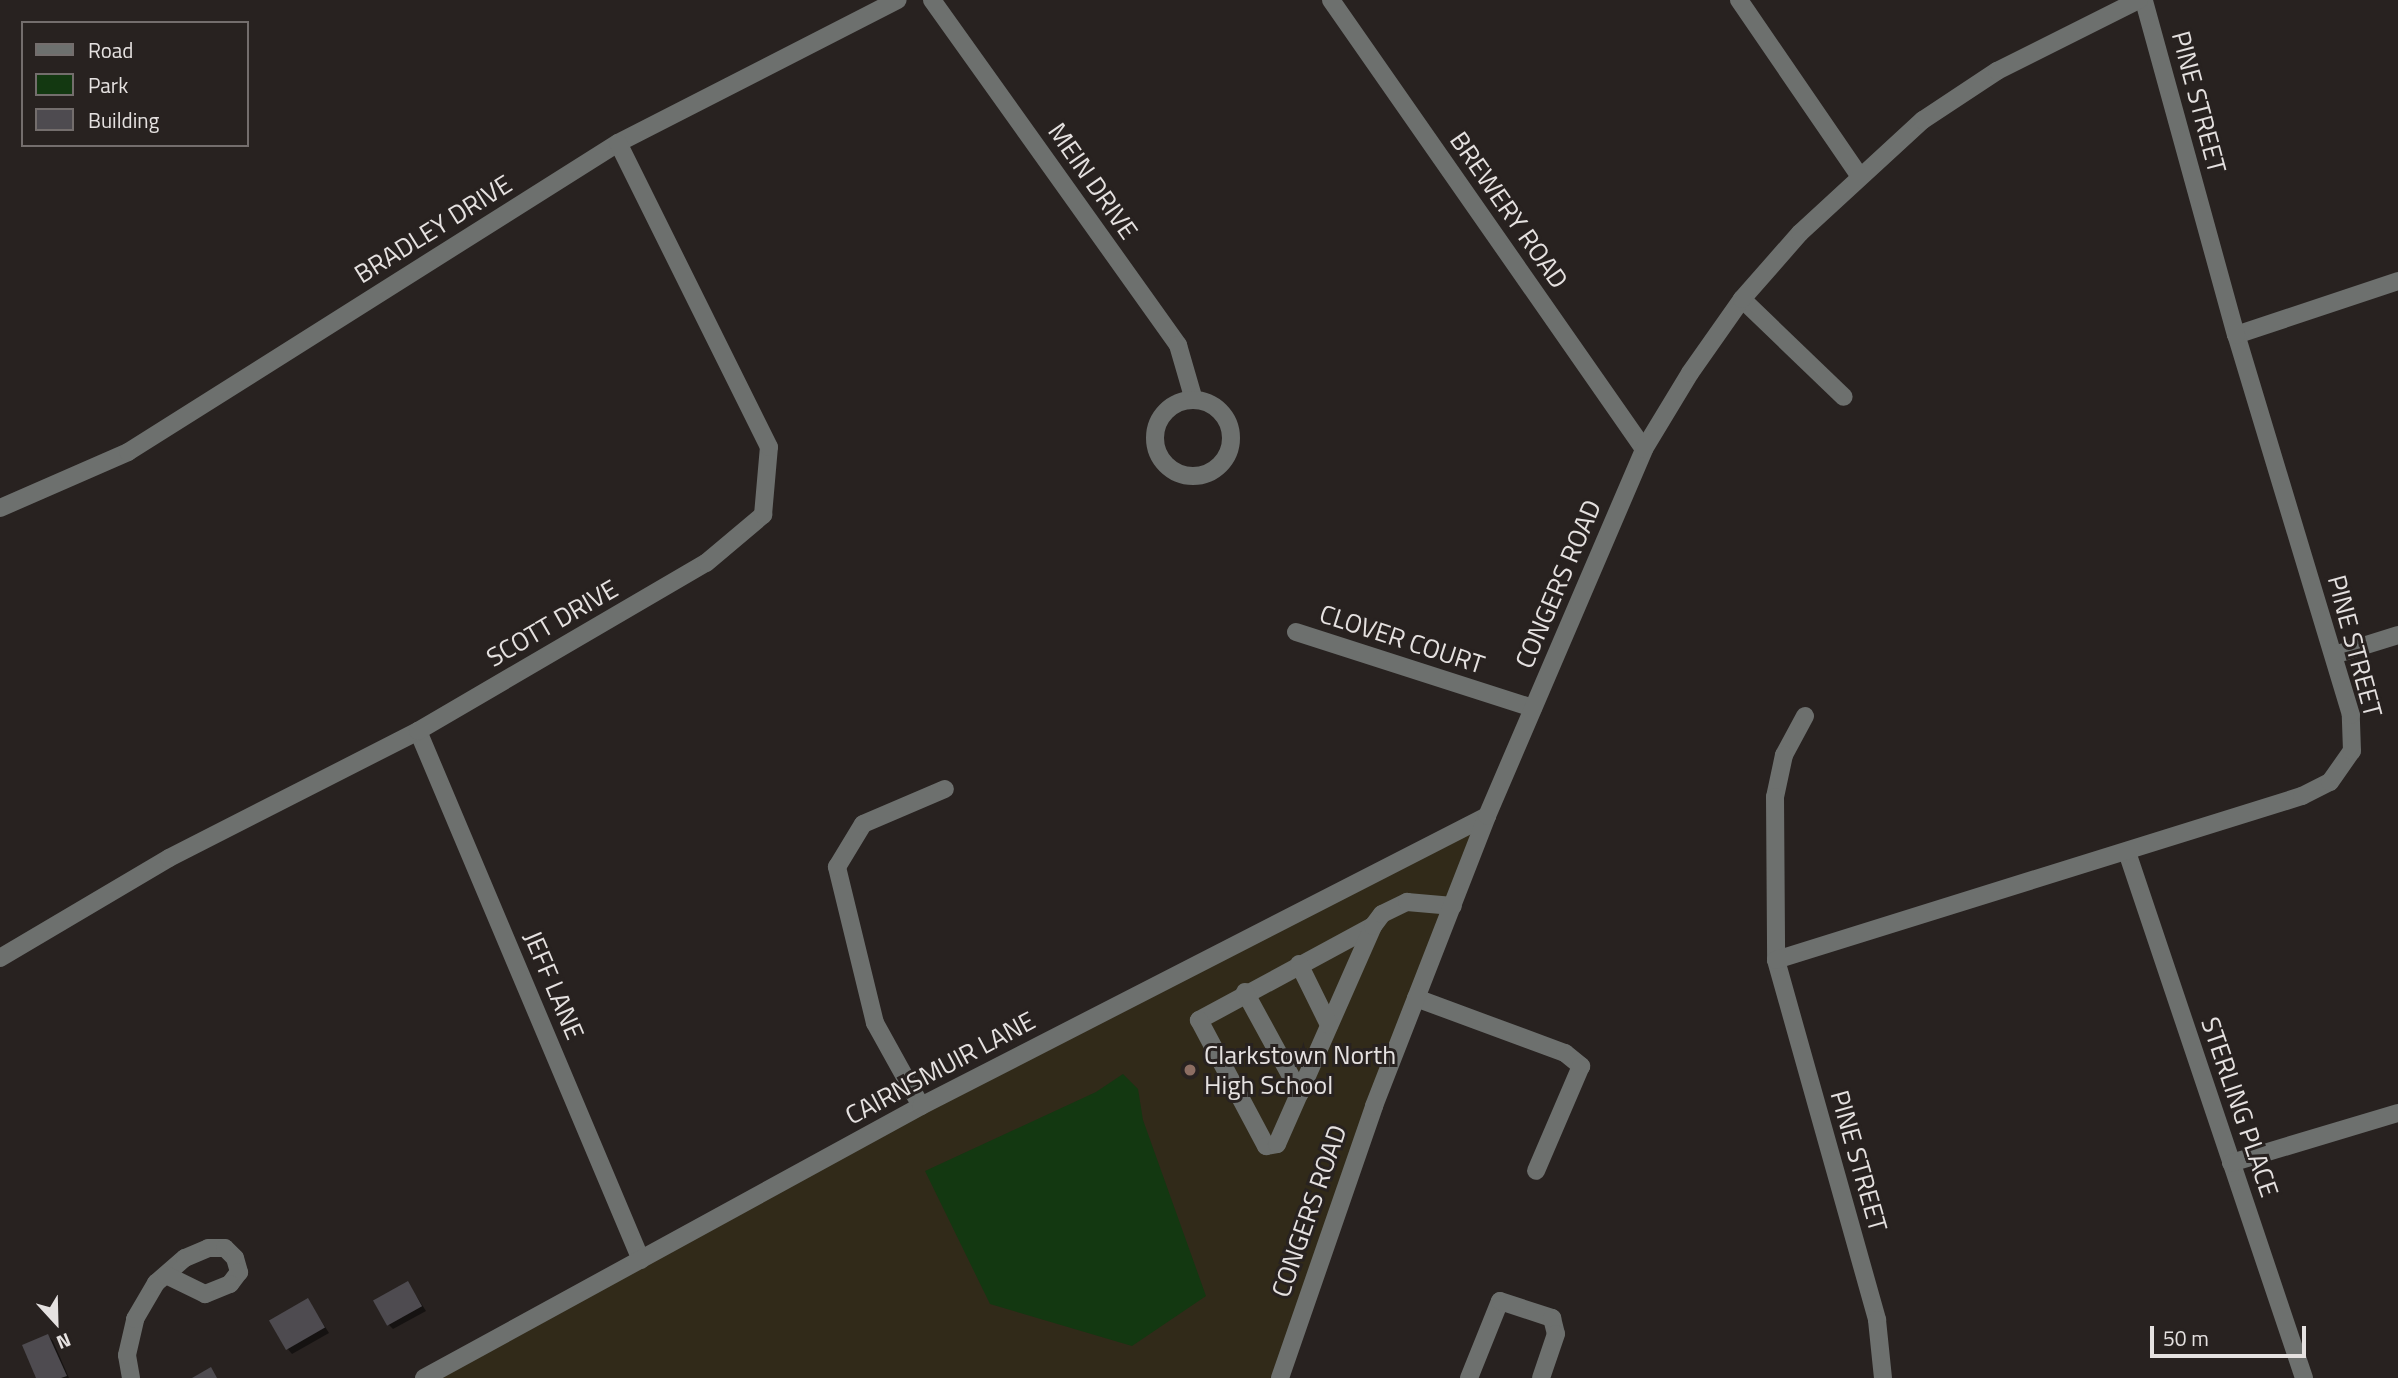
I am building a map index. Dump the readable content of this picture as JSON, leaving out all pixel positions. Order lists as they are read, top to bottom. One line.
{"streets":{"street":["PINE STREET","MEIN DRIVE","BREWERY ROAD","BRADLEY DRIVE","CONGERS ROAD","SCOTT DRIVE","CLOVER COURT","JEFF LANE","CAIRNSMUIR LANE","STERLING PLACE"]},"crossings":[["PINE STREET","CONGERS ROAD"],["PINE STREET","STERLING PLACE"],["BREWERY ROAD","CONGERS ROAD"],["BRADLEY DRIVE","SCOTT DRIVE"],["CONGERS ROAD","CLOVER COURT"],["CONGERS ROAD","CAIRNSMUIR LANE"],["SCOTT DRIVE","JEFF LANE"],["JEFF LANE","CAIRNSMUIR LANE"]],"places":["Clarkstown North High School"],"legend":["Road","Park","Building"],"scale_bar":"50 m","north":"bottom"}
